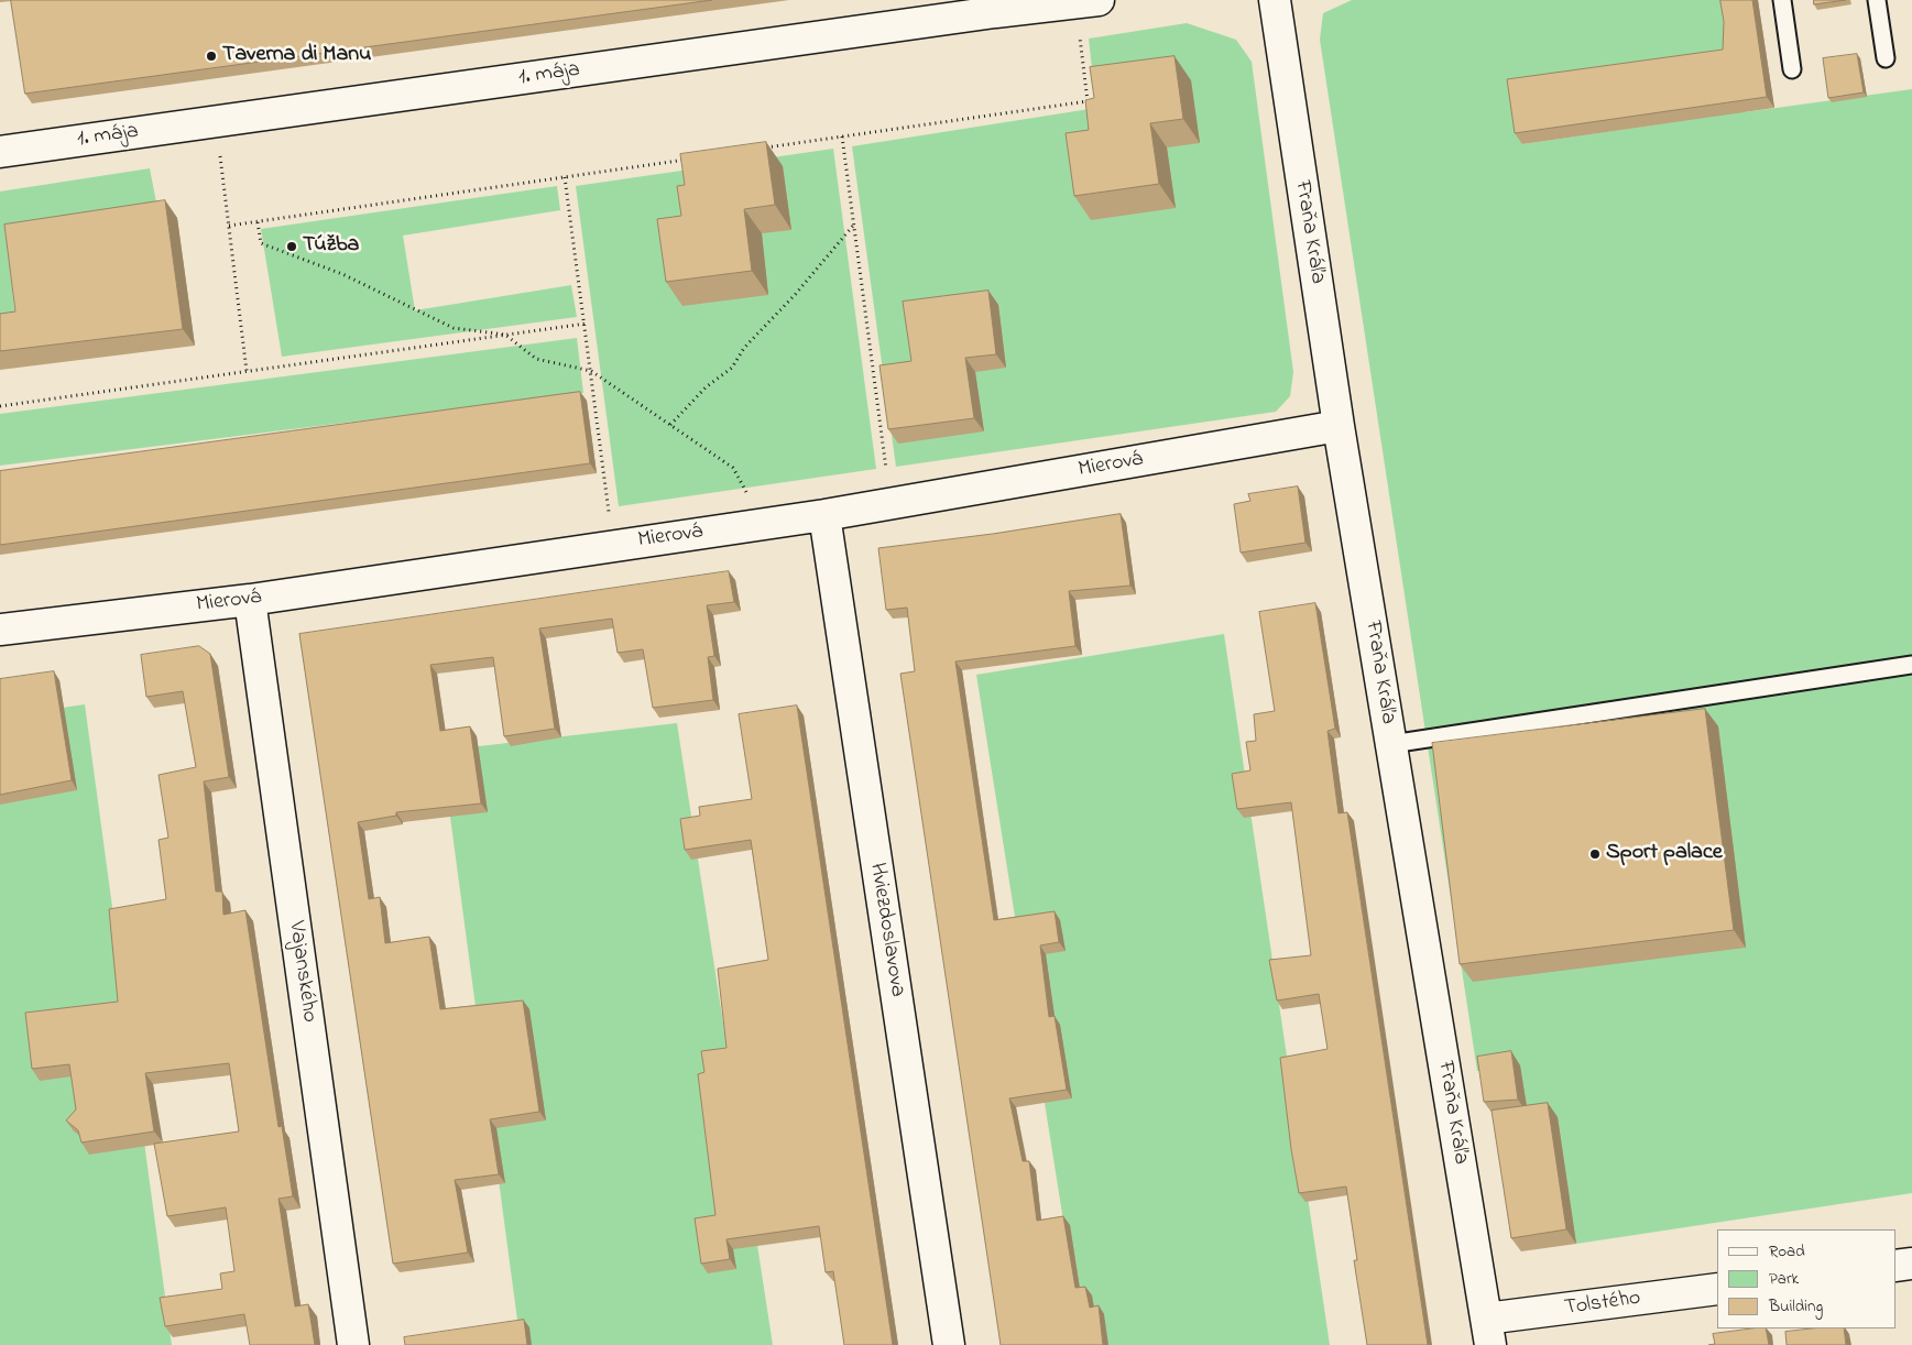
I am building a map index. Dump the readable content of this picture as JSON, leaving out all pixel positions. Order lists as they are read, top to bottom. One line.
{"streets":{"street":["1. mája","Fraňa Kráľa","Mierová","Hviezdoslavova","Vajanského","Tolstého"]},"crossings":[["Fraňa Kráľa","Mierová"],["Fraňa Kráľa","Tolstého"],["Mierová","Hviezdoslavova"],["Mierová","Vajanského"]],"places":["Taverna di Manu","Túžba","Sport palace"],"legend":["Road","Park","Building"]}
